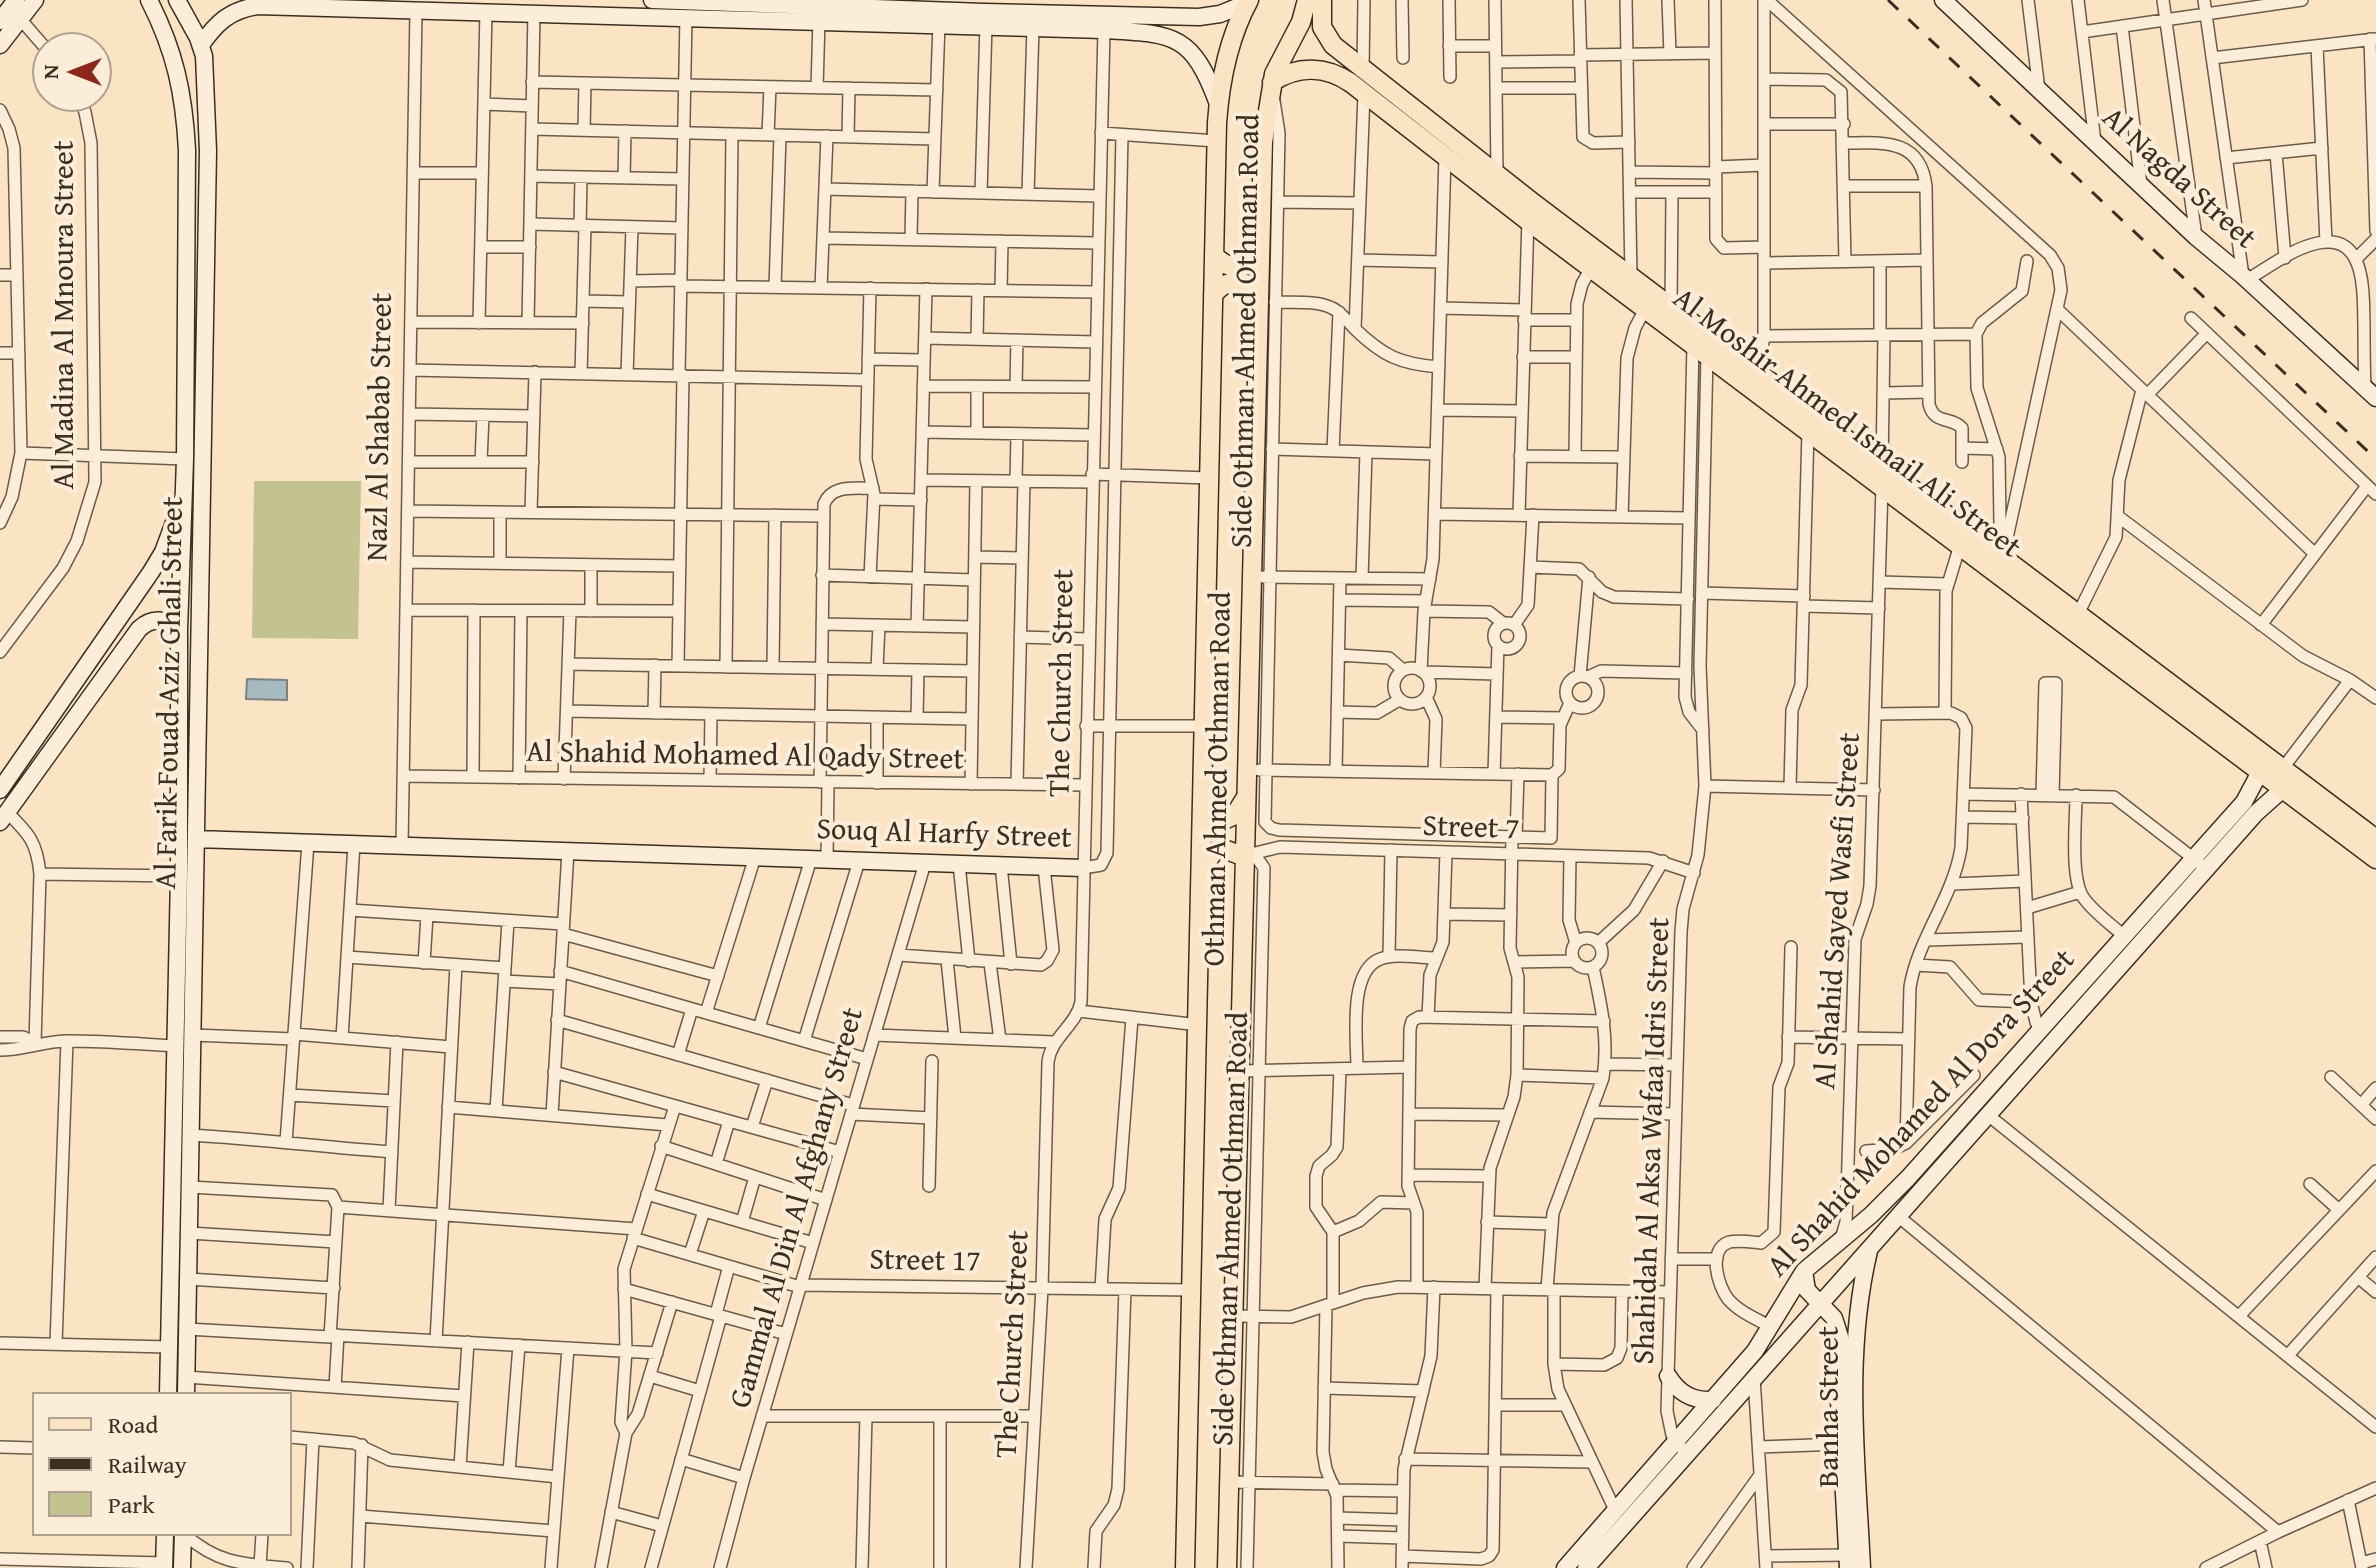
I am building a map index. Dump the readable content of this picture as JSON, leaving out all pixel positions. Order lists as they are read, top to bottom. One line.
{"streets":{"main road":["Al Moshir Ahmed Ismail Ali Street","Othman Ahmed Othman Road"],"street":["Al Nagda Street","Al Madina Al Mnoura Street","Side Othman Ahmed Othman Road","Nazl Al Shabab Street","The Church Street","Al Farik Fouad Aziz Ghali Street","Al Shahid Mohamed Al Qady Street","Street 7","Souq Al Harfy Street","Al Shahid Sayed Wasfi Street","Al Shahid Mohamed Al Dora Street","Shahidah Al Aksa Wafaa Idris Street","Gammal Al Din Al Afghany Street","Street 17","Banha Street"]},"crossings":[["Side Othman Ahmed Othman Road","Al Moshir Ahmed Ismail Ali Street"],["Side Othman Ahmed Othman Road","Othman Ahmed Othman Road"],["Side Othman Ahmed Othman Road","Street 7"],["Al Moshir Ahmed Ismail Ali Street","Othman Ahmed Othman Road"],["Al Moshir Ahmed Ismail Ali Street","Al Shahid Sayed Wasfi Street"],["Al Moshir Ahmed Ismail Ali Street","Al Shahid Mohamed Al Dora Street"],["Al Moshir Ahmed Ismail Ali Street","Shahidah Al Aksa Wafaa Idris Street"],["Nazl Al Shabab Street","Al Shahid Mohamed Al Qady Street"],["Nazl Al Shabab Street","Souq Al Harfy Street"],["The Church Street","Al Shahid Mohamed Al Qady Street"],["The Church Street","Souq Al Harfy Street"],["The Church Street","Street 17"],["Al Farik Fouad Aziz Ghali Street","Souq Al Harfy Street"],["Al Farik Fouad Aziz Ghali Street","Street 17"],["Othman Ahmed Othman Road","Street 7"],["Othman Ahmed Othman Road","Street 17"],["Street 7","Shahidah Al Aksa Wafaa Idris Street"],["Souq Al Harfy Street","Gammal Al Din Al Afghany Street"],["Al Shahid Sayed Wasfi Street","Al Shahid Mohamed Al Dora Street"],["Al Shahid Mohamed Al Dora Street","Shahidah Al Aksa Wafaa Idris Street"],["Al Shahid Mohamed Al Dora Street","Banha Street"],["Gammal Al Din Al Afghany Street","Street 17"]],"legend":["Road","Railway","Park"],"north":"left"}
